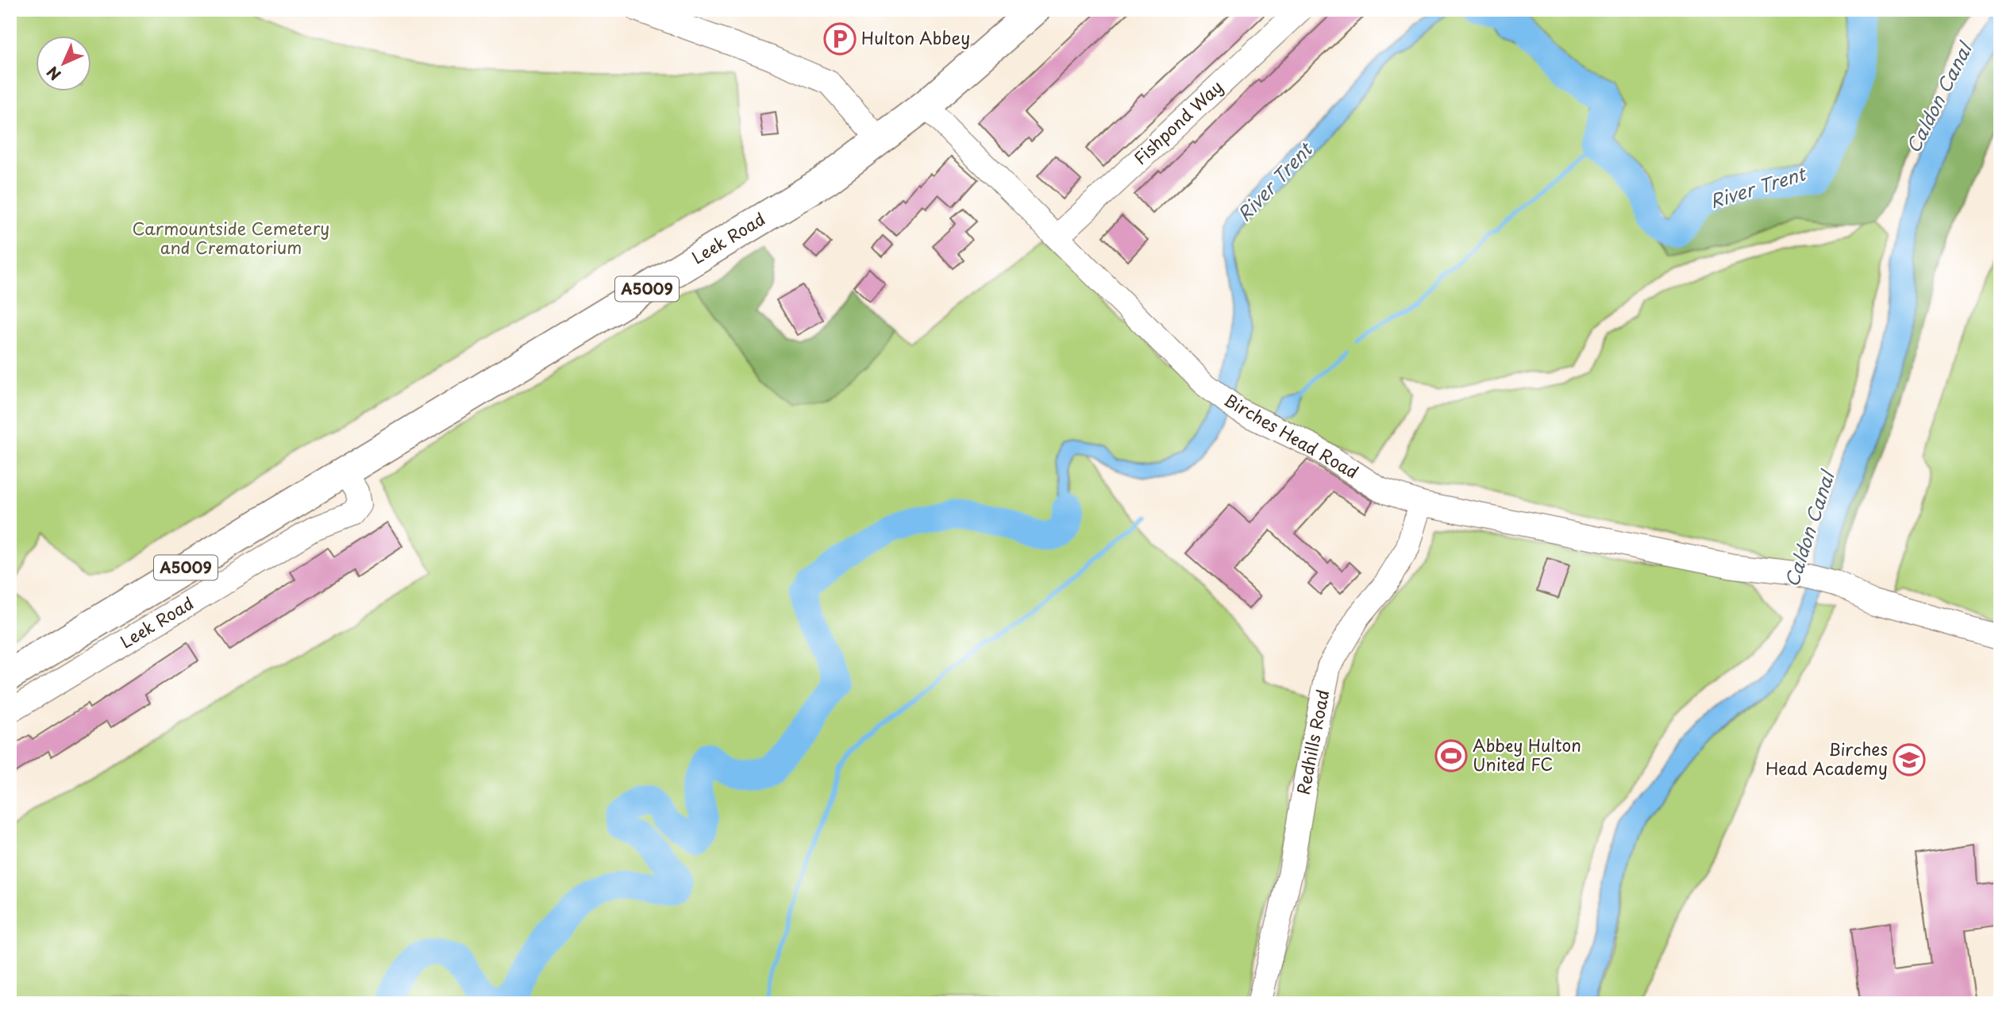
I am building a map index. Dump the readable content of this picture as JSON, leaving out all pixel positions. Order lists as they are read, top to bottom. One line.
{"streets":{"main road":["Leek Road","A5009"],"street":["Fishpond Way","Birches Head Road","Redhills Road"]},"crossings":[["Fishpond Way","Birches Head Road"],["Leek Road","Birches Head Road"],["Birches Head Road","Redhills Road"]],"water":["Caldon Canal","River Trent"],"parks":["Carmountside Cemetery and Crematorium"],"places":{"parking":["Hulton Abbey"],"sports":["Abbey Hulton United FC"],"school or university":["Birches Head Academy"]},"north":"bottom left"}
